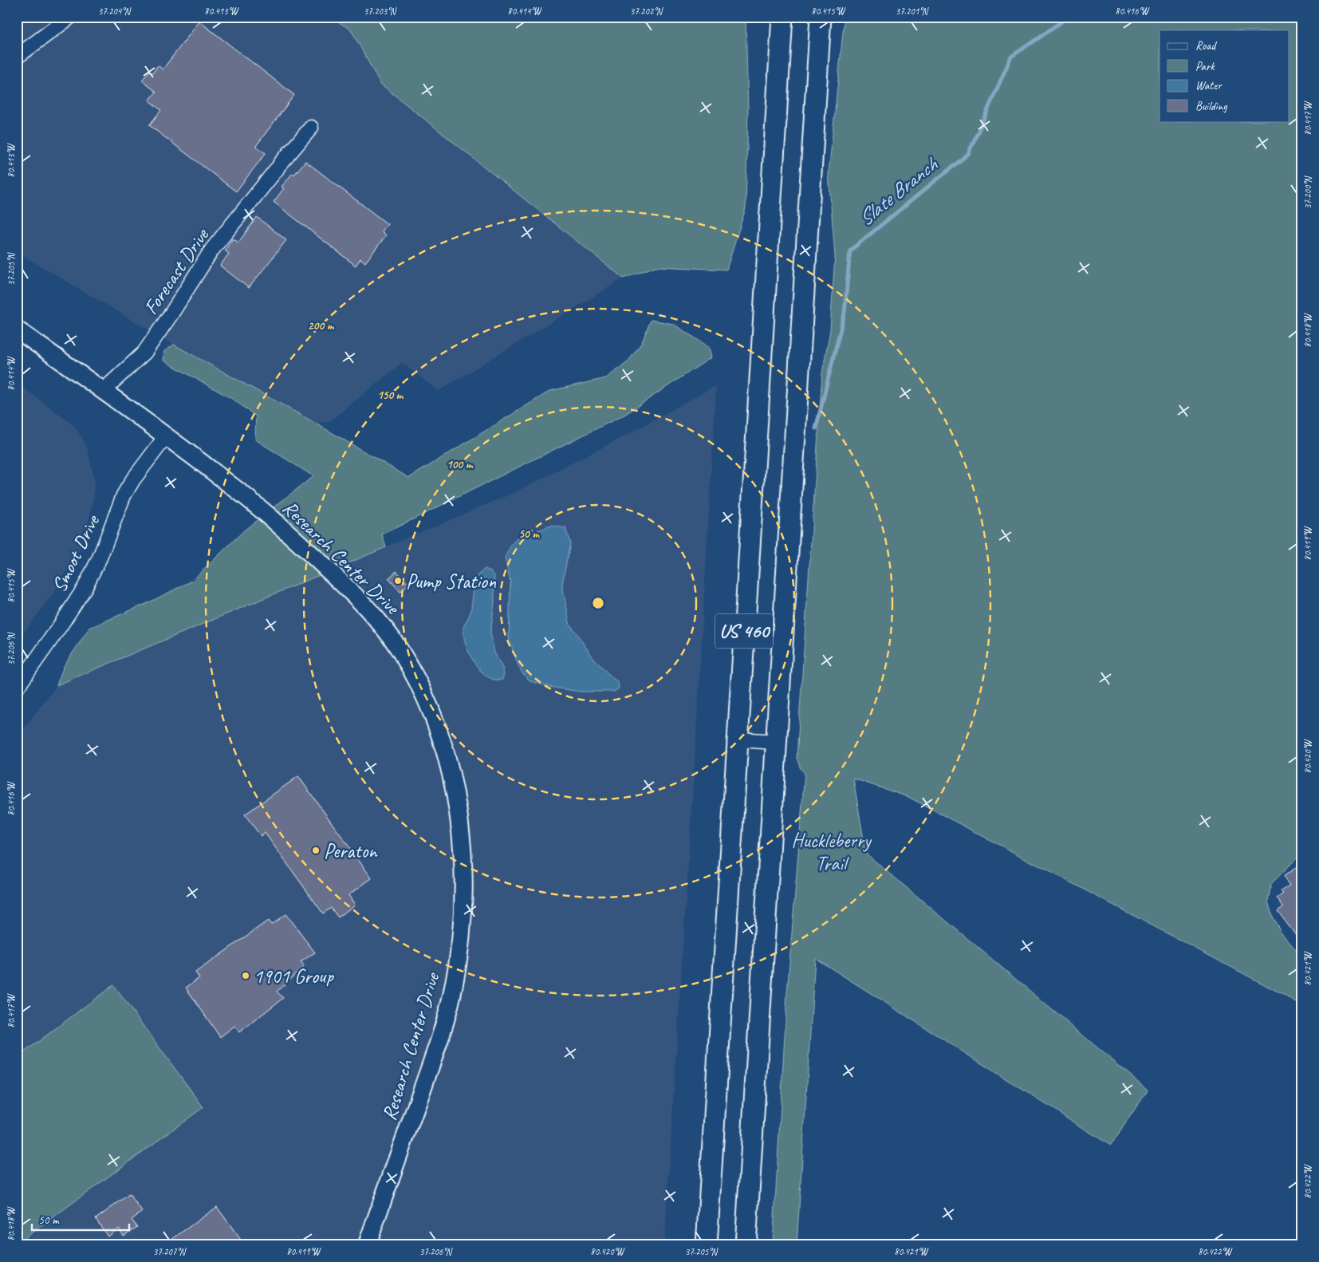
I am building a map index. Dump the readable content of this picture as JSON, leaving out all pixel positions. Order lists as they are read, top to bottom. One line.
{"streets":{"highway":["US 460"],"main road":["Research Center Drive"],"street":["Forecast Drive","Smoot Drive"]},"crossings":[["Forecast Drive","Research Center Drive"],["Smoot Drive","Research Center Drive"]],"water":["Slate Branch"],"parks":["Huckleberry Trail"],"places":["Pump Station","Peraton","1901 Group"],"legend":["Road","Park","Water","Building"],"scale_bar":"50 m","coordinates":["37.204°N","80.413°W","37.203°N","80.414°W","37.202°N","80.415°W","37.201°N","80.416°W","80.417°W","37.200°N","37.205°N","80.418°W","80.419°W","37.206°N","80.420°W","80.421°W","80.422°W","37.207°N"],"rings":["200 m","150 m","100 m","50 m"]}
